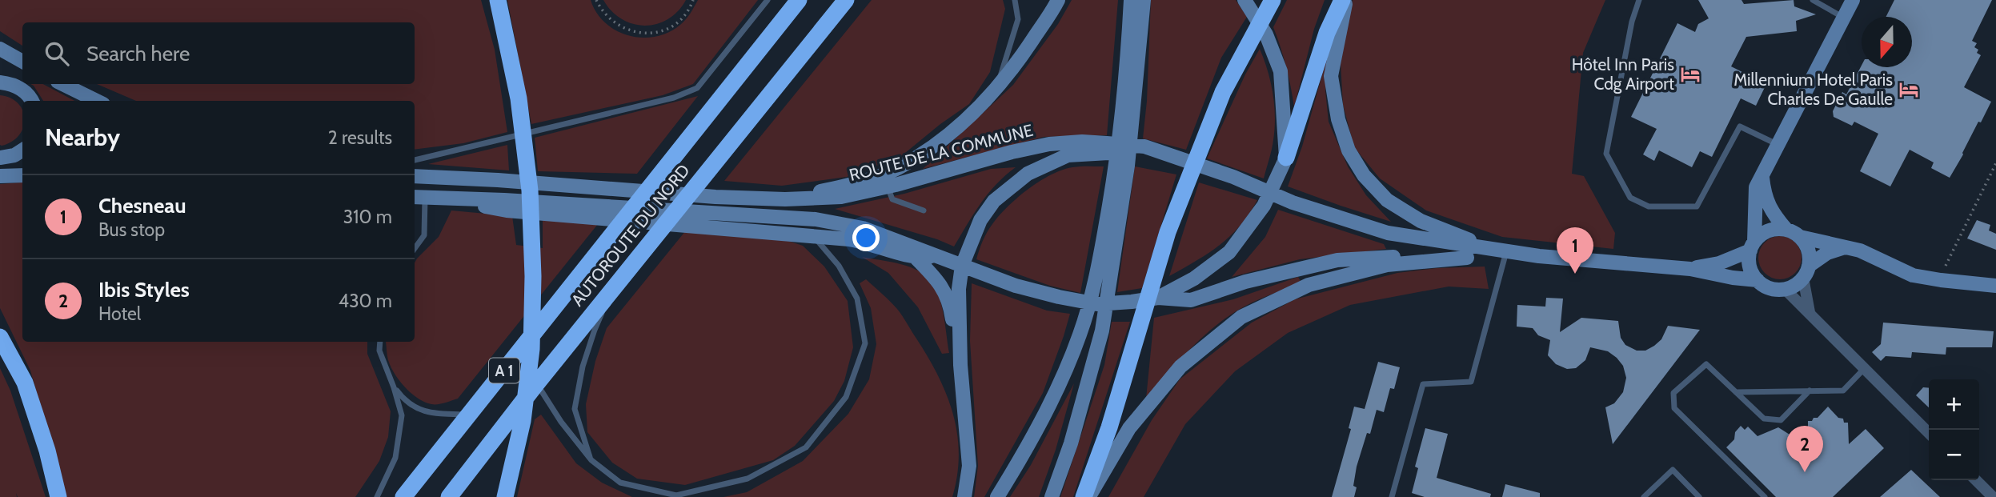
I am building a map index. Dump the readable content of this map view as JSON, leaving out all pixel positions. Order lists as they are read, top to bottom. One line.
{"streets":{"highway":["AUTOROUTE DU NORD","A 1"],"main road":["ROUTE DE LA COMMUNE"]},"places":{"hotel":["Hôtel Inn Paris Cdg Airport","Millennium Hotel Paris Charles De Gaulle"]},"north":"bottom","page":{"search":"Search here","heading":["Nearby","2 results"],"list":[{"mark":"1","name":"Chesneau","note":"Bus stop","value":"310 m"},{"mark":"2","name":"Ibis Styles","note":"Hotel","value":"430 m"}],"pins":["1","2"],"map_buttons":["+","−"]}}
